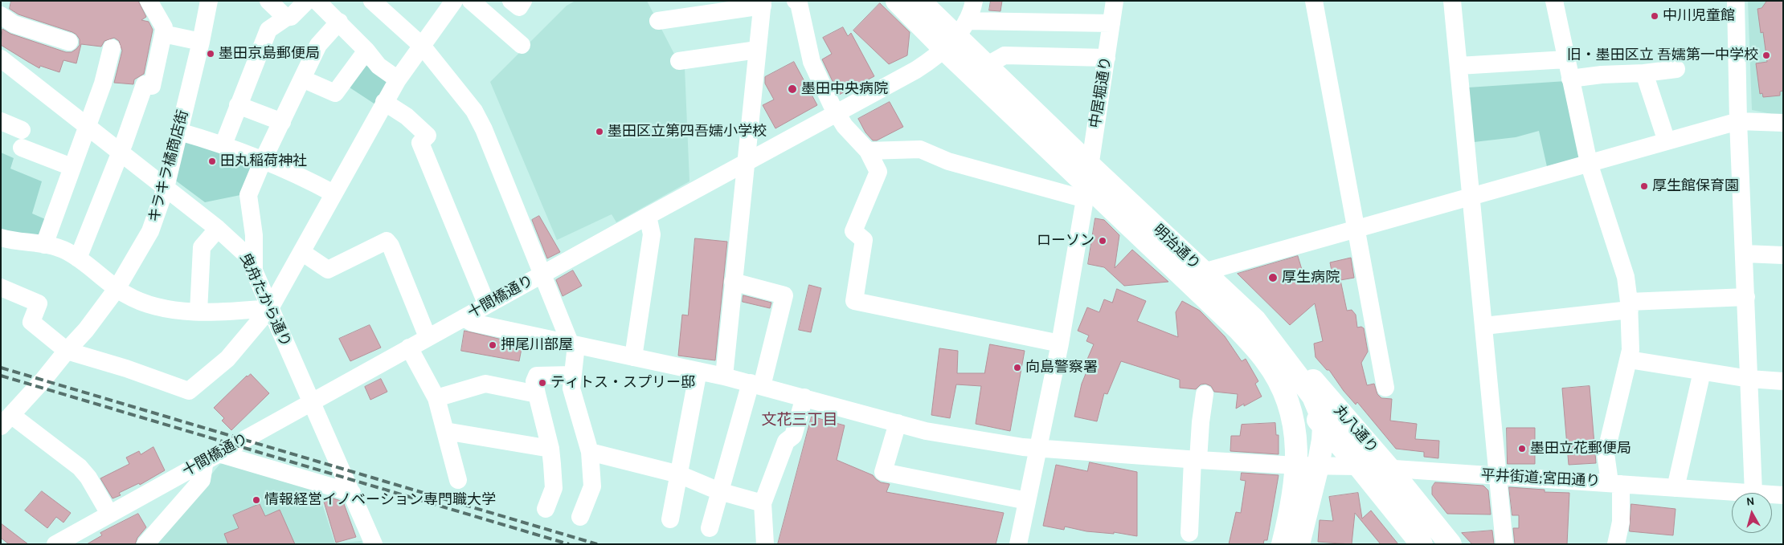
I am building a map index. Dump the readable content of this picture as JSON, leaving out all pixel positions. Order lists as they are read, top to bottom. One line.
{"streets":{"main road":["明治通り","丸八通り"],"street":["中居堀通り","キラキラ橘商店街","十間橋通り","曳舟たから通り","平井街道;宮田通り"]},"crossings":[["中居堀通り","明治通り"],["中居堀通り","平井街道;宮田通り"],["キラキラ橘商店街","曳舟たから通り"],["明治通り","十間橋通り"],["明治通り","丸八通り"],["明治通り","平井街道;宮田通り"],["十間橋通り","曳舟たから通り"],["十間橋通り","平井街道;宮田通り"],["丸八通り","平井街道;宮田通り"]],"districts":["文花三丁目"],"places":["中川児童館","墨田京島郵便局","旧・墨田区立 吾嬬第一中学校","墨田中央病院","墨田区立第四吾嬬小学校","田丸稲荷神社","厚生館保育園","ローソン","厚生病院","押尾川部屋","向島警察署","ティトス・スプリー邸","墨田立花郵便局","情報経営イノベーション専門職大学"],"north":"top"}
